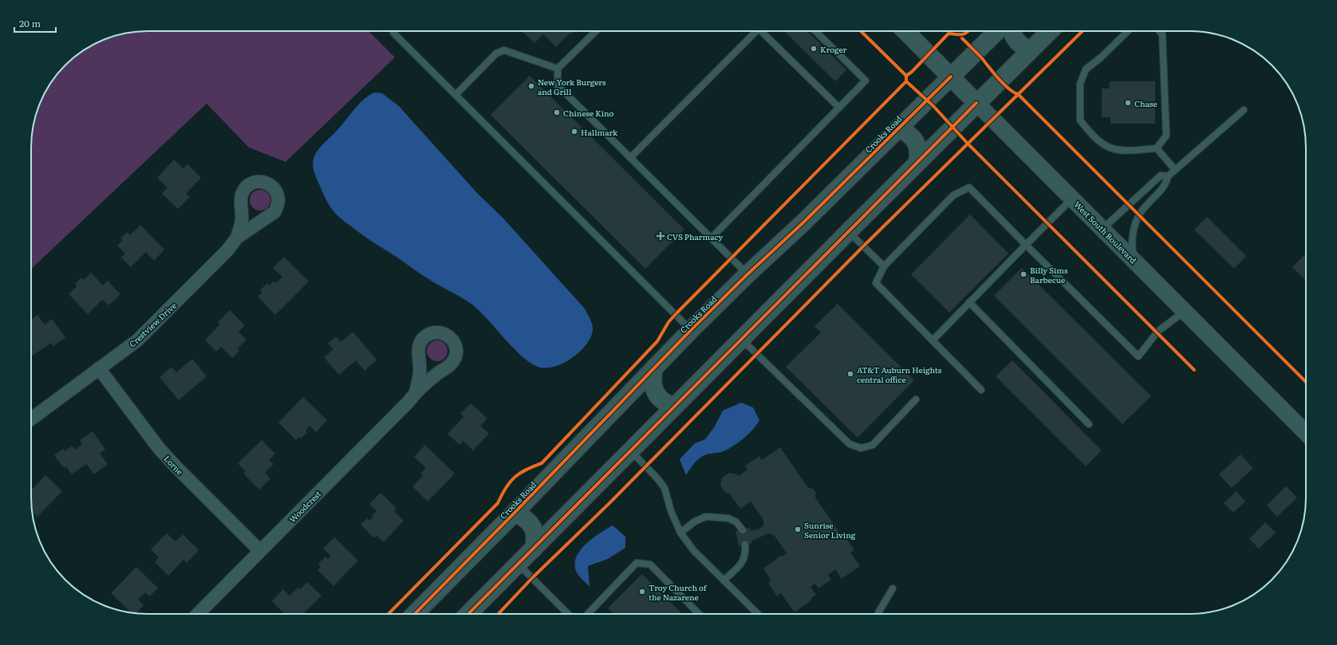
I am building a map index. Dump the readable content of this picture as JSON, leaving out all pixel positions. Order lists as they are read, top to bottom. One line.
{"streets":{"main road":["Crooks Road","West South Boulevard"],"street":["Crestview Drive","Lorne","Woodcrest"]},"crossings":[["Crooks Road","West South Boulevard"],["Crestview Drive","Lorne"],["Lorne","Woodcrest"]],"places":{"other":["Kroger","New York Burgers and Grill","Chase","Chinese Kino","Hallmark","Billy Sims Barbecue","AT&T Auburn Heights central office","Sunrise Senior Living","Troy Church of the Nazarene"],"health":["CVS Pharmacy"]},"scale_bar":"20 m"}
